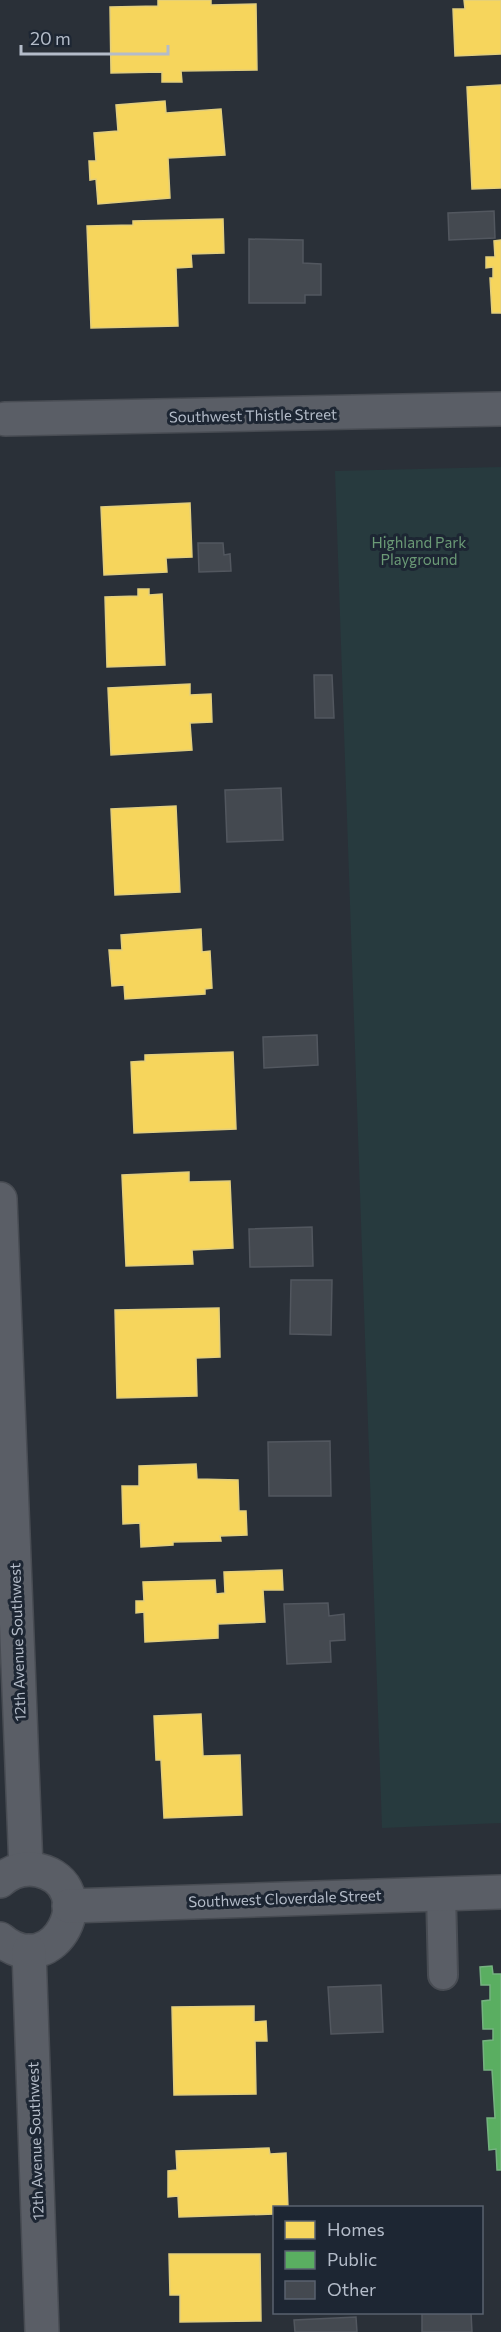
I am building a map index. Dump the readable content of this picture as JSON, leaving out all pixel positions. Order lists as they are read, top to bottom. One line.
{"streets":{"street":["Southwest Thistle Street","12th Avenue Southwest","Southwest Cloverdale Street"]},"parks":["Highland Park Playground"],"legend":["Homes","Public","Other"],"scale_bar":"20 m"}
